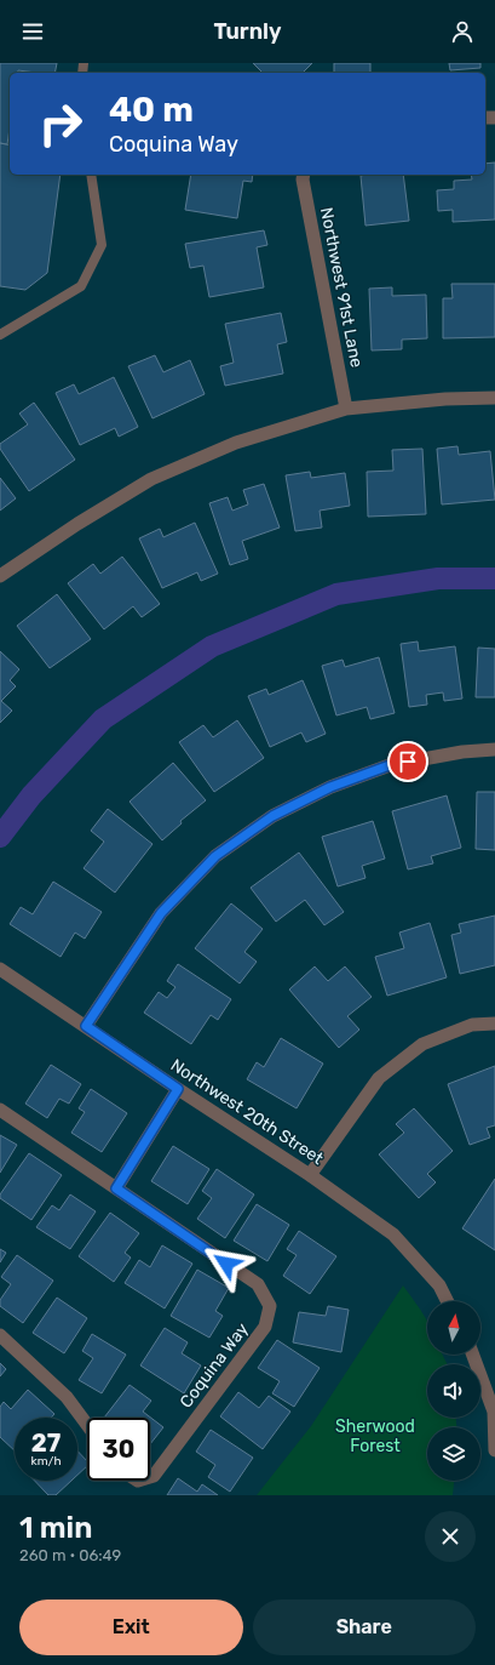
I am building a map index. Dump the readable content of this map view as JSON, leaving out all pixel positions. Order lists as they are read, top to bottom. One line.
{"streets":{"street":["Northwest 91st Lane","Northwest 20th Street","Coquina Way"]},"parks":["Sherwood Forest"],"north":"top","page":{"header":"Turnly","turn":["40 m","Coquina Way"],"speed":"27 km/h","limit":"30","heading":["1 min","260 m · 06:49"],"buttons":["Exit","Share"]}}
